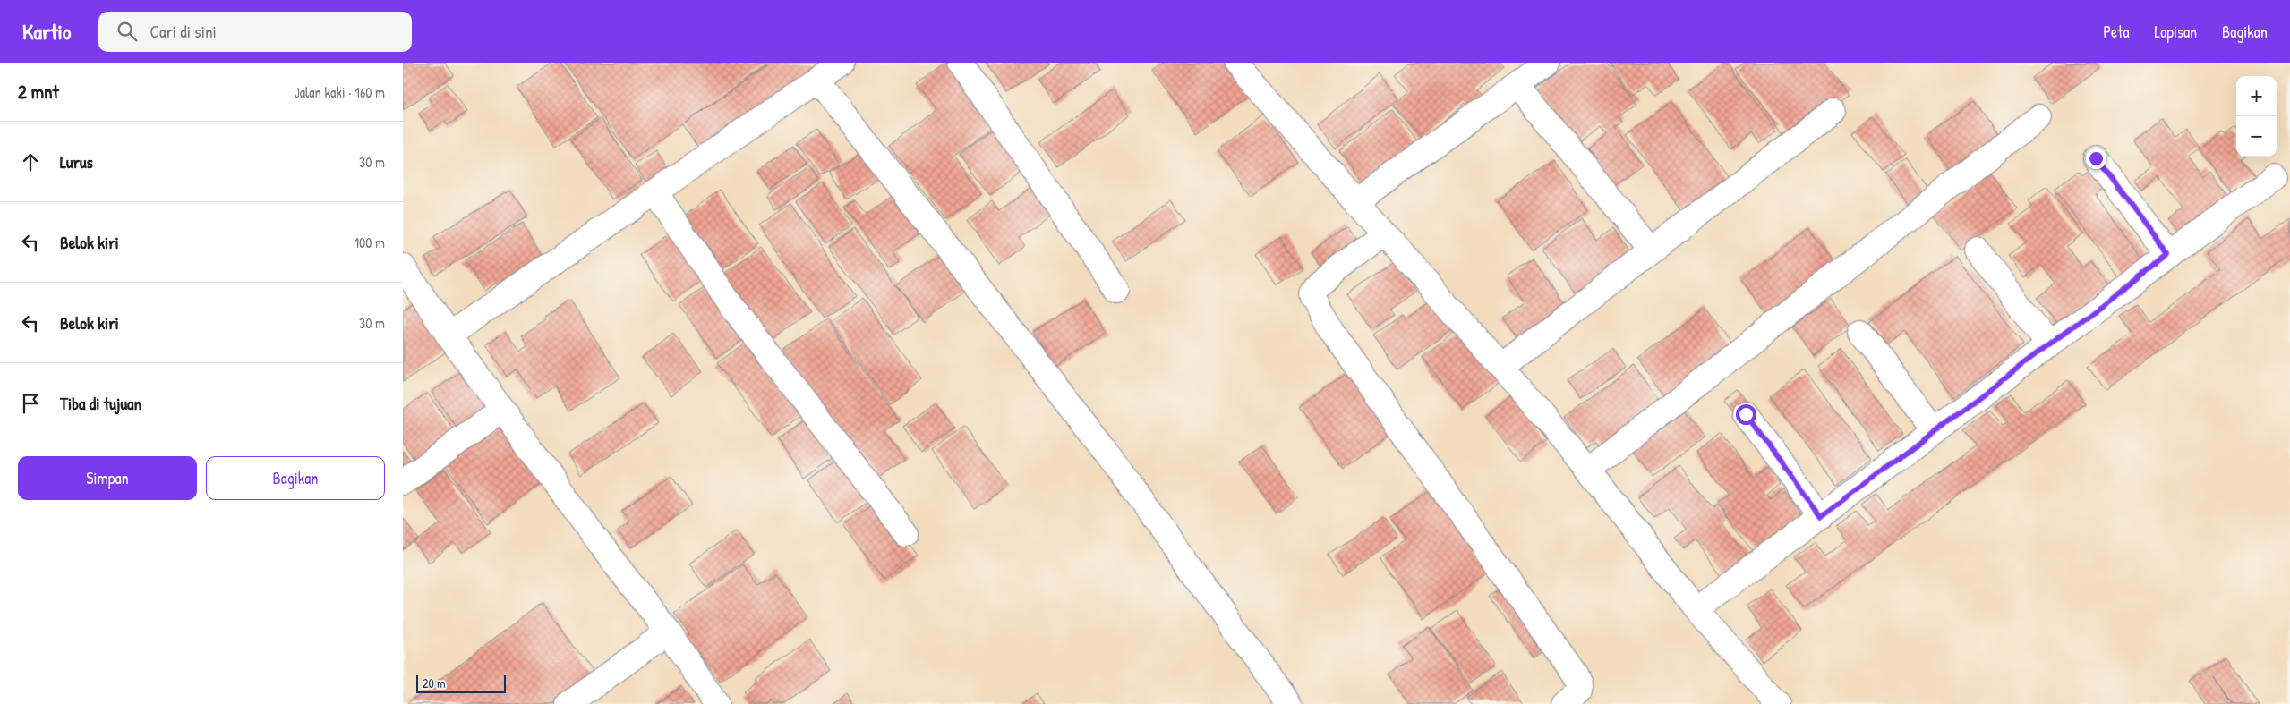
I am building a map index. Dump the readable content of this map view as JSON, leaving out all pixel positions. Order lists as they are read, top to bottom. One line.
{"scale_bar":"20 m","page":{"header":"Kartio","search":"Cari di sini","nav":["Peta","Lapisan","Bagikan"],"heading":["2 mnt","Jalan kaki · 160 m"],"map_buttons":["+","−"],"list":[["Lurus","30 m"],["Belok kiri","100 m"],["Belok kiri","30 m"],"Tiba di tujuan"],"buttons":["Simpan","Bagikan"],"scale":"20 m"}}
